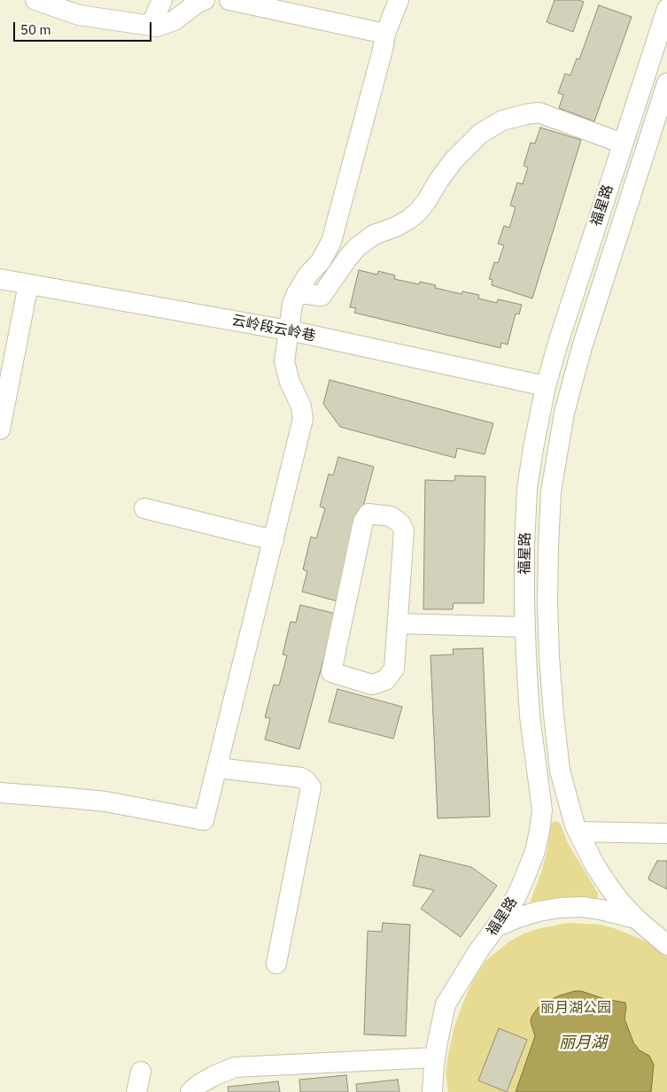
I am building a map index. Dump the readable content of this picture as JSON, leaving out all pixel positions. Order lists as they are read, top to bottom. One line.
{"streets":{"street":["福星路","云岭段云岭巷"]},"crossings":[["福星路","云岭段云岭巷"]],"water":["丽月湖"],"parks":["丽月湖公园"],"scale_bar":"50 m"}
